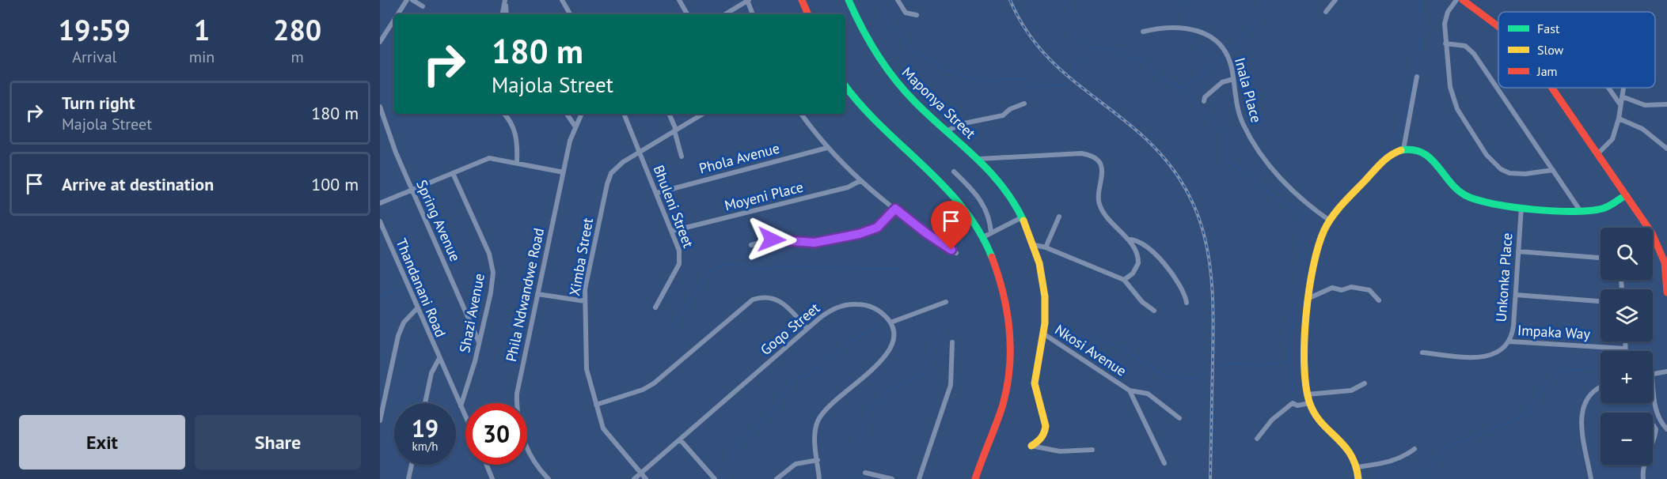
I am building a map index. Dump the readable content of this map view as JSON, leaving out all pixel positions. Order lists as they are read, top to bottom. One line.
{"streets":{"street":["Inala Place","Maponya Street","Phola Avenue","Moyeni Place","Bhuleni Street","Spring Avenue","Ximba Street","Unkonka Place","Thandanani Road","Phila Ndwandwe Road","Shazi Avenue","Goqo Street","Impaka Way","Nkosi Avenue"]},"crossings":[["Maponya Street","Nkosi Avenue"],["Phola Avenue","Bhuleni Street"],["Moyeni Place","Bhuleni Street"],["Bhuleni Street","Ximba Street"],["Spring Avenue","Shazi Avenue"],["Ximba Street","Goqo Street"],["Unkonka Place","Impaka Way"],["Thandanani Road","Shazi Avenue"]],"legend":["Fast","Slow","Jam"],"page":{"eta":["19:59","Arrival","1","min","280","m"],"turn":["180 m","Majola Street"],"list":[{"name":"Turn right","note":"Majola Street","value":"180 m"},{"name":"Arrive at destination","value":"100 m"}],"map_buttons":["+","−"],"speed":"19 km/h","limit":"30","buttons":["Exit","Share"]}}
